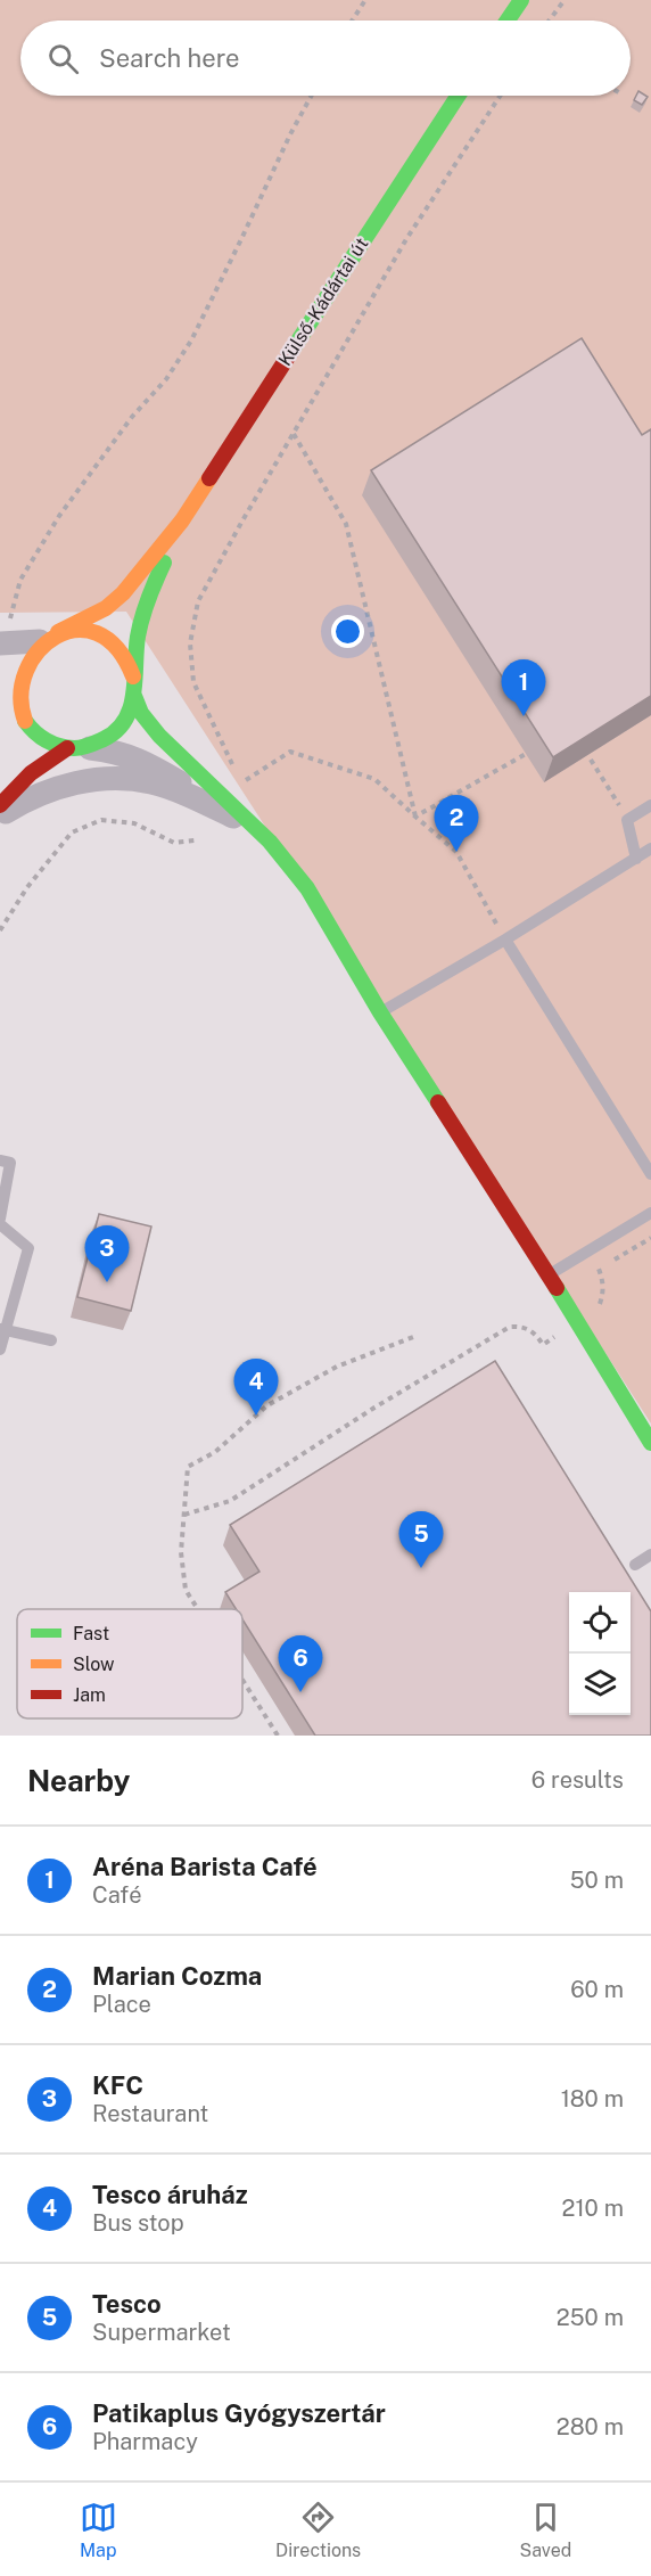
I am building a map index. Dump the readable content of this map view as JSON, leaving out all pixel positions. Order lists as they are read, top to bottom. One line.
{"streets":{"main road":["Külső-Kádártai út"]},"legend":["Fast","Slow","Jam"],"page":{"search":"Search here","pins":["1","2","3","4","5","6"],"heading":["Nearby","6 results"],"list":[{"mark":"1","name":"Aréna Barista Café","note":"Café","value":"50 m"},{"mark":"2","name":"Marian Cozma","note":"Place","value":"60 m"},{"mark":"3","name":"KFC","note":"Restaurant","value":"180 m"},{"mark":"4","name":"Tesco áruház","note":"Bus stop","value":"210 m"},{"mark":"5","name":"Tesco","note":"Supermarket","value":"250 m"},{"mark":"6","name":"Patikaplus Gyógyszertár","note":"Pharmacy","value":"280 m"}],"nav":["Map","Directions","Saved"]}}
